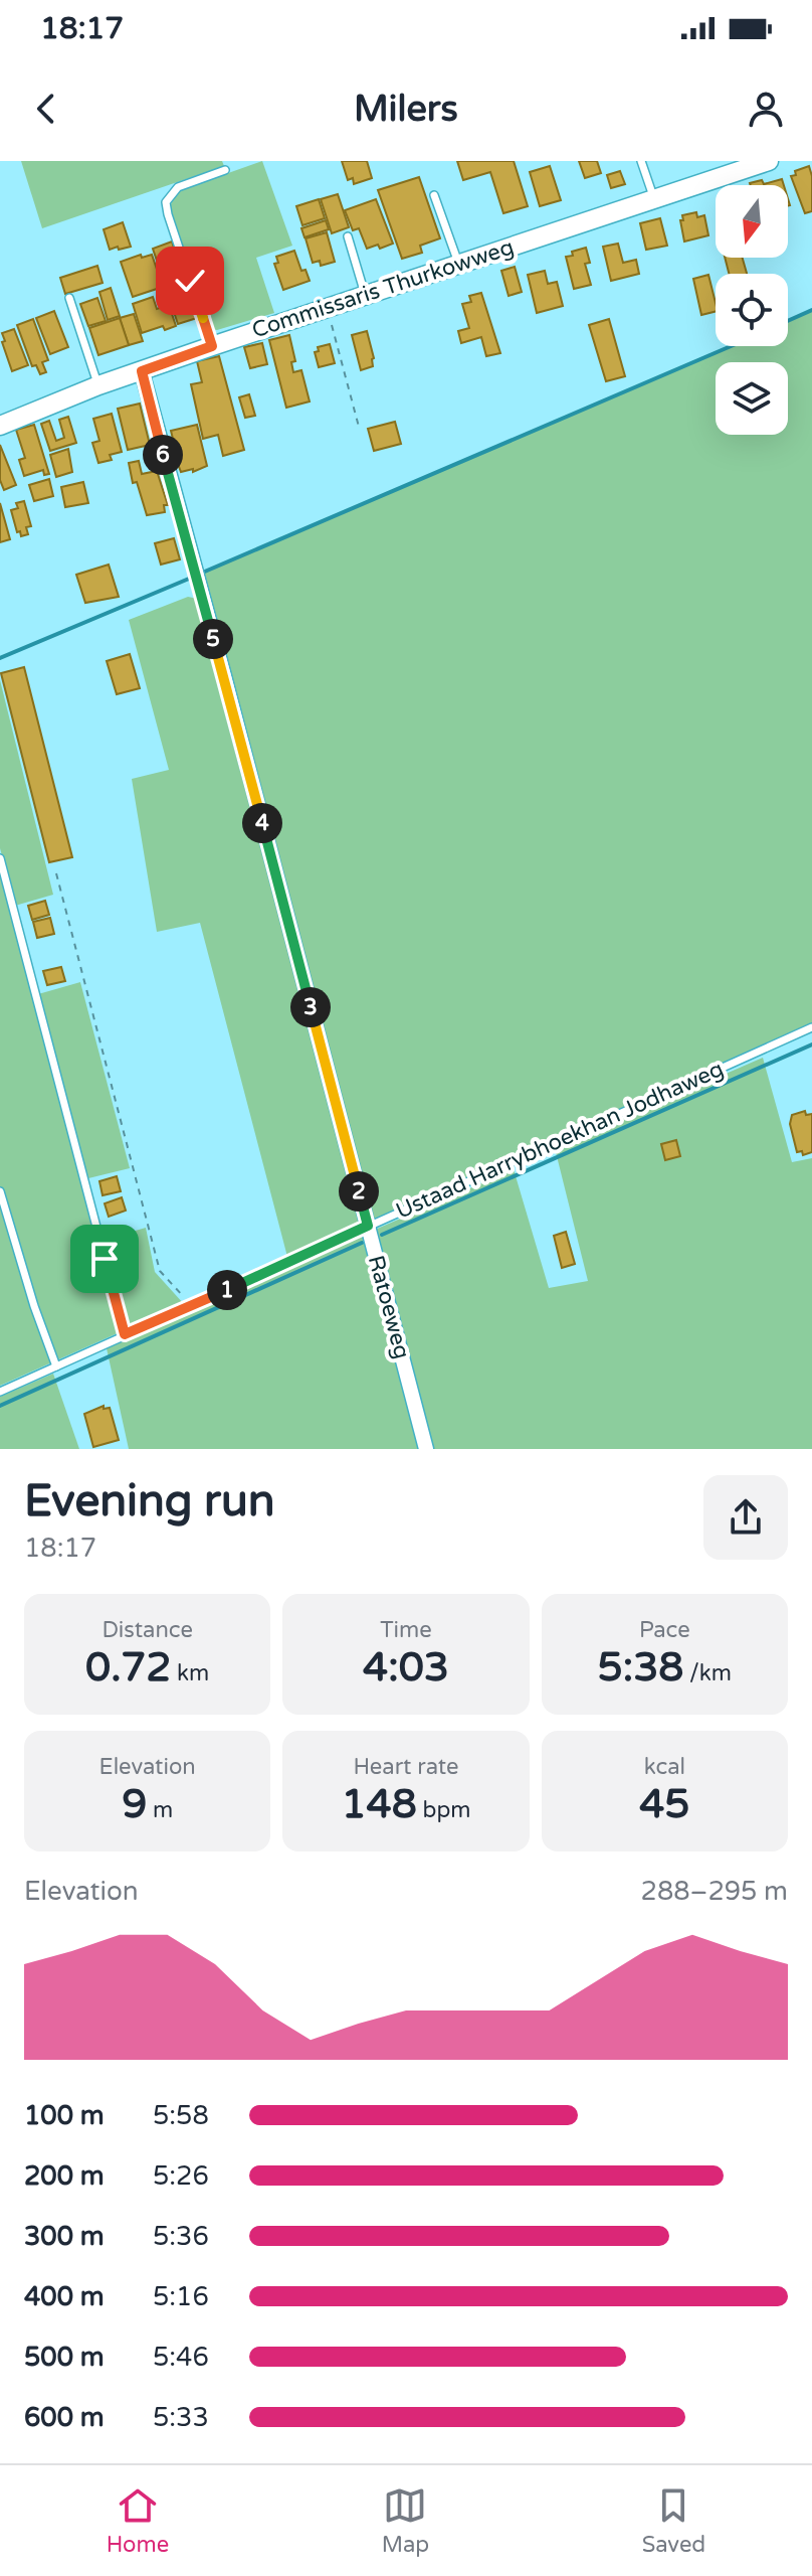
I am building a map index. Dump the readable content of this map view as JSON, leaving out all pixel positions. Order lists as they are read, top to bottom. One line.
{"streets":{"main road":["Commissaris Thurkowweg"],"street":["Ratoeweg"],"lane":["Ustaad Harrybhoekhan Jodhaweg"]},"crossings":[["Commissaris Thurkowweg","Ratoeweg"],["Ustaad Harrybhoekhan Jodhaweg","Ratoeweg"]],"north":"bottom","page":{"status":"18:17","header":"Milers","pins":["6","5","4","3","2","1"],"heading":["Evening run","18:17"],"stats":[["Distance","0.72 km"],["Time","4:03"],["Pace","5:38 /km"],["Elevation","9 m"],["Heart rate","148 bpm"],["kcal","45"]],"chart":["Elevation","288–295 m"],"list":[{"name":"100 m","note":"5:58"},{"name":"200 m","note":"5:26"},{"name":"300 m","note":"5:36"},{"name":"400 m","note":"5:16"},{"name":"500 m","note":"5:46"},{"name":"600 m","note":"5:33"}],"tabs":["Home","Map","Saved"]}}
